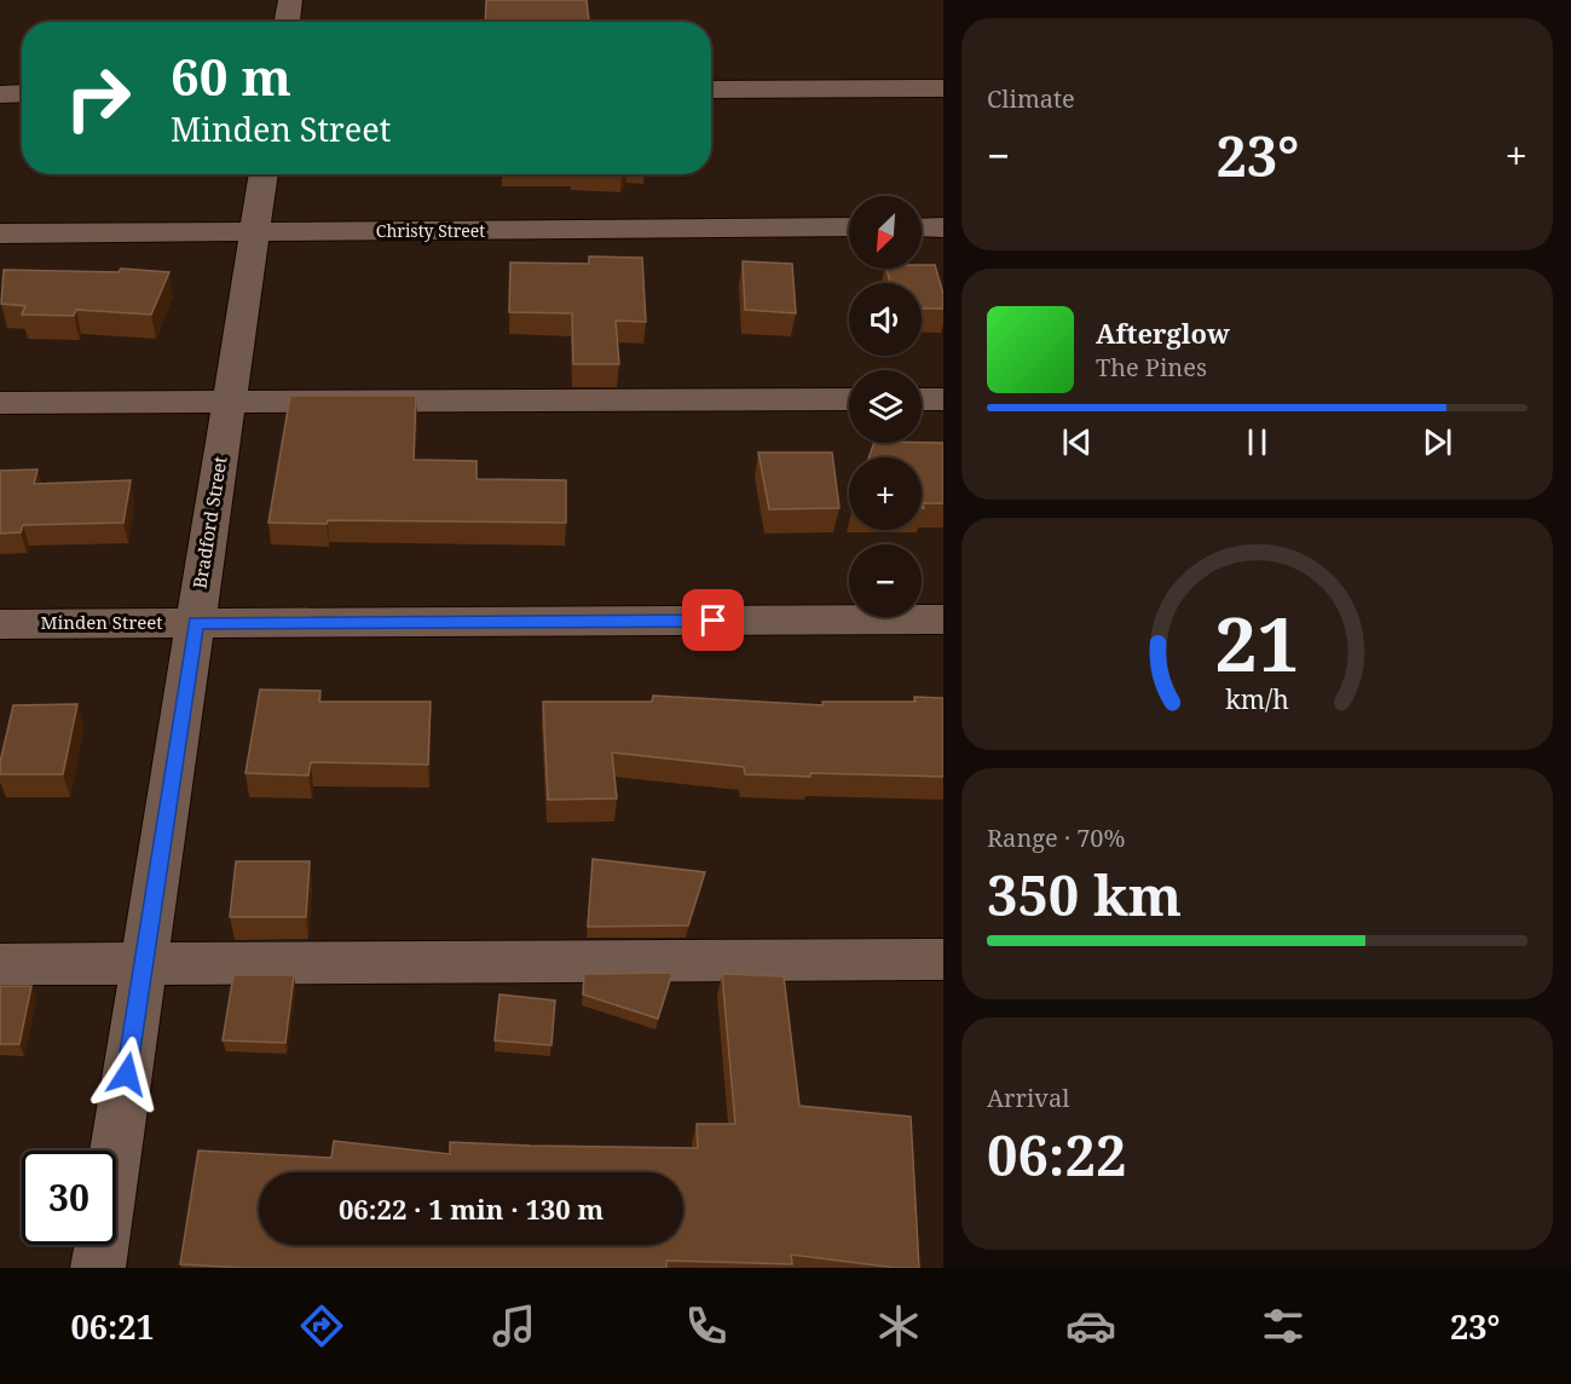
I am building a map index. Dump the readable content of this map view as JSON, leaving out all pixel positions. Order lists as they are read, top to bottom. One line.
{"streets":{"street":["Christy Street","Bradford Street","Minden Street"]},"crossings":[["Christy Street","Bradford Street"],["Bradford Street","Minden Street"]],"north":"bottom left","page":{"tile":["Climate",["Range · 70%","350 km"],["Arrival","06:22"]],"turn":["60 m","Minden Street"],"heat":["−","23°","+"],"map_buttons":["+","−"],"song":["Afterglow","The Pines"],"limit":"30","trip":"06:22 · 1 min · 130 m","tabs":["06:21","23°"],"gauge":["21","km/h"]}}
